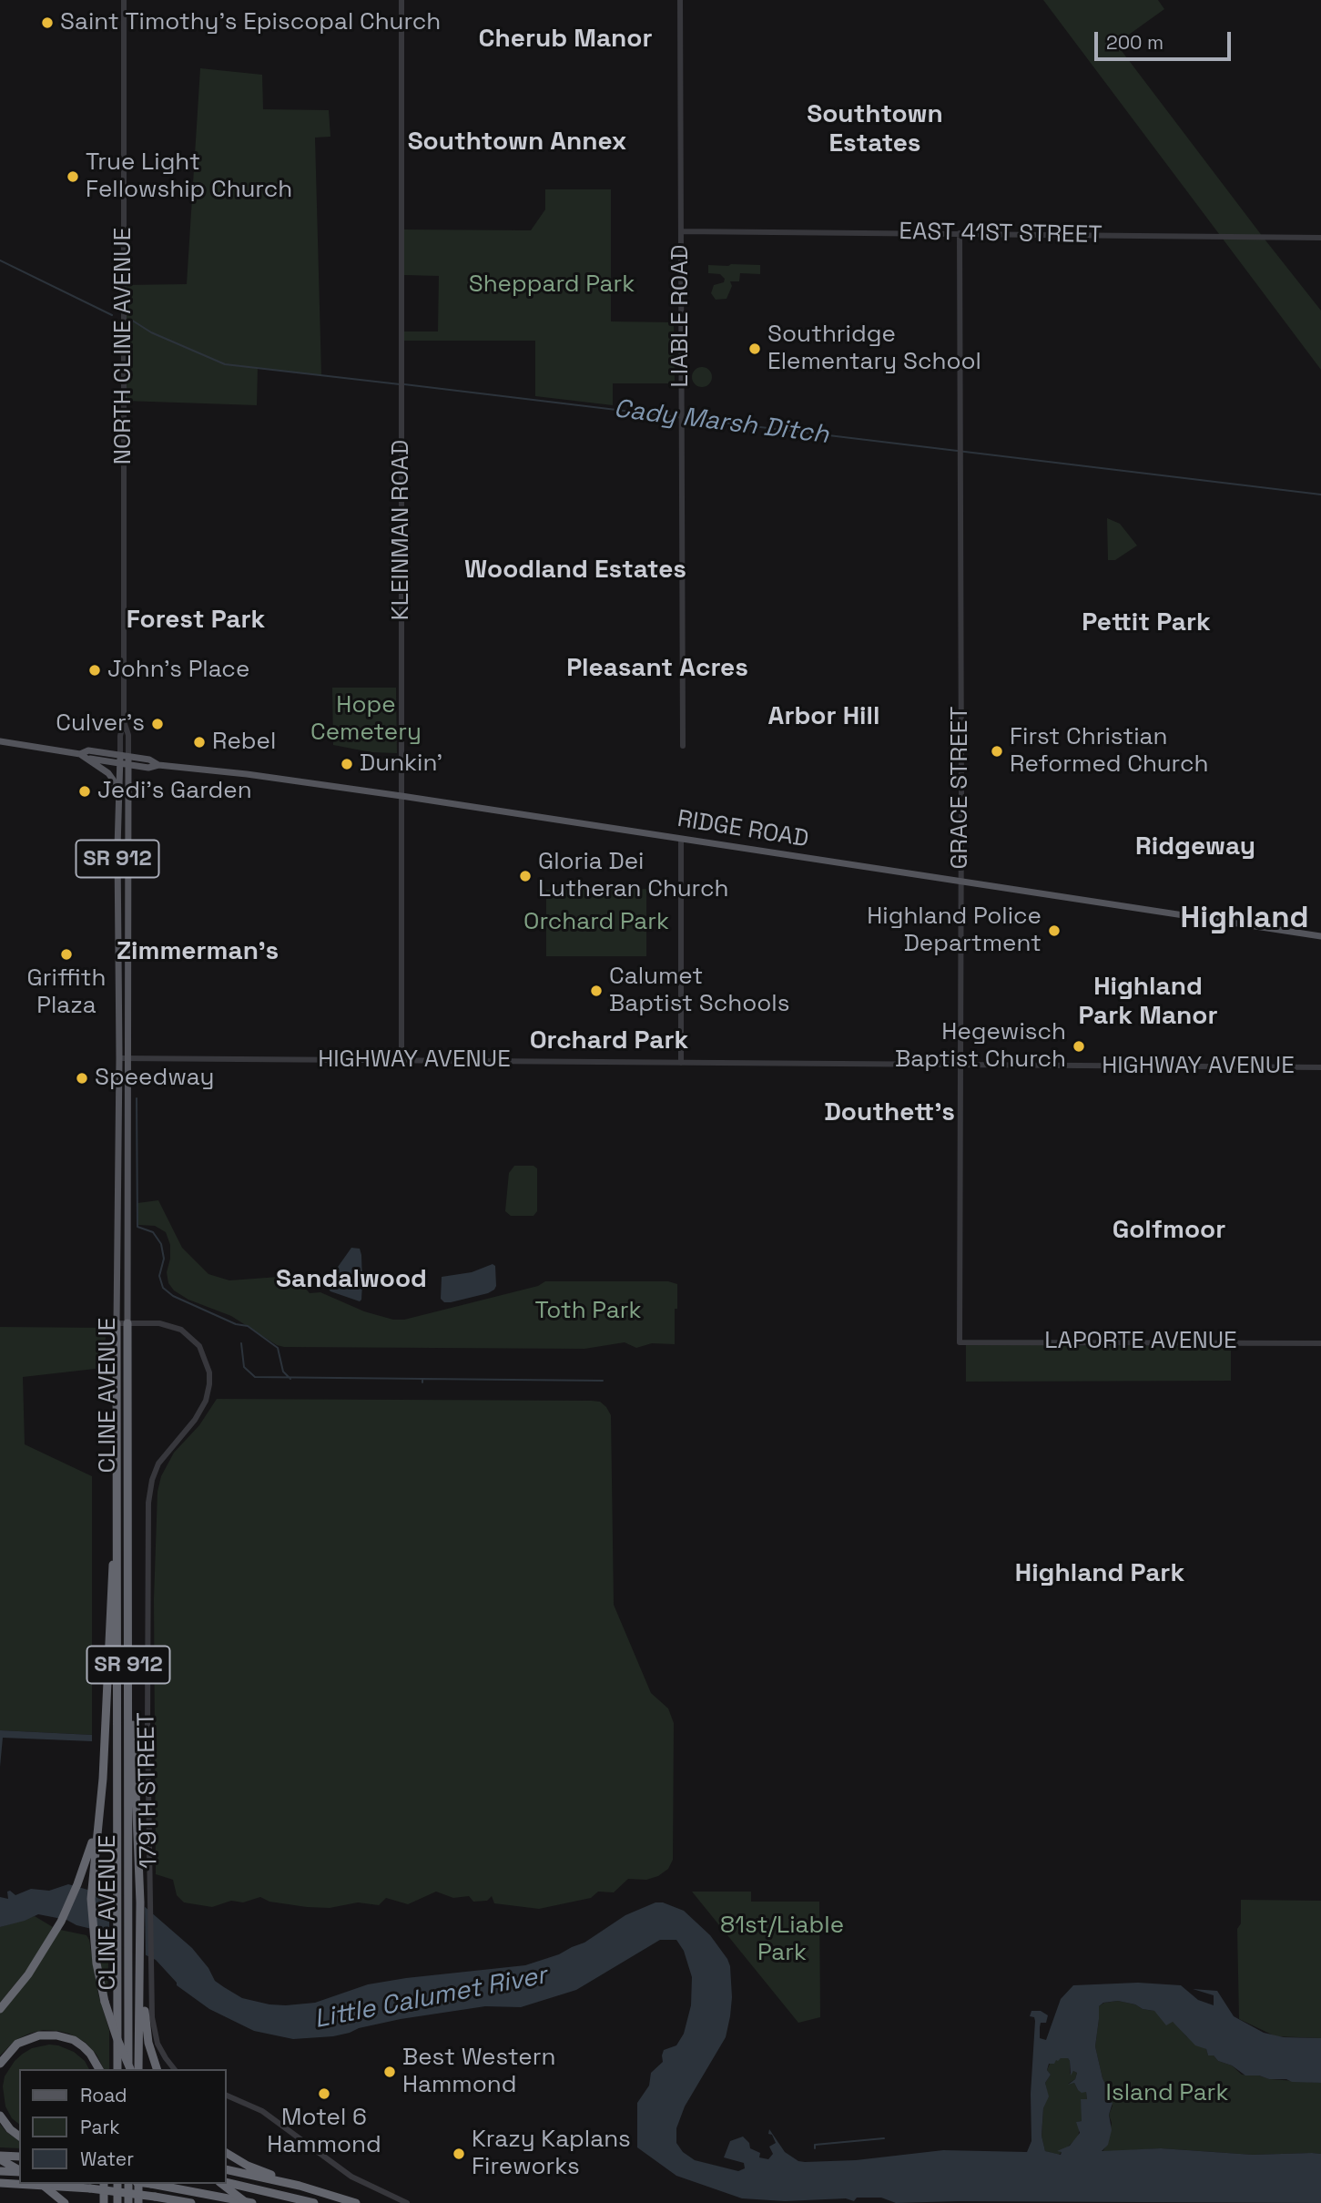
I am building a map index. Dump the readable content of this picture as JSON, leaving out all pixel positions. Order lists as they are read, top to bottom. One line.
{"streets":{"highway":["SR 912","CLINE AVENUE"],"main road":["RIDGE ROAD"],"street":["EAST 41ST STREET","LIABLE ROAD","NORTH CLINE AVENUE","KLEINMAN ROAD","GRACE STREET","HIGHWAY AVENUE","LAPORTE AVENUE","179TH STREET"]},"crossings":[["EAST 41ST STREET","LIABLE ROAD"],["EAST 41ST STREET","GRACE STREET"],["NORTH CLINE AVENUE","CLINE AVENUE"],["KLEINMAN ROAD","RIDGE ROAD"],["KLEINMAN ROAD","HIGHWAY AVENUE"],["GRACE STREET","RIDGE ROAD"],["GRACE STREET","HIGHWAY AVENUE"],["GRACE STREET","LAPORTE AVENUE"],["RIDGE ROAD","CLINE AVENUE"],["HIGHWAY AVENUE","CLINE AVENUE"],["CLINE AVENUE","179TH STREET"]],"districts":["Cherub Manor","Southtown Estates","Southtown Annex","Woodland Estates","Forest Park","Pettit Park","Pleasant Acres","Arbor Hill","Ridgeway","Highland","Zimmerman's","Highland Park Manor","Orchard Park","Douthett's","Golfmoor","Sandalwood","Highland Park"],"water":["Cady Marsh Ditch","Little Calumet River"],"parks":["Sheppard Park","Hope Cemetery","Orchard Park","Toth Park","81st/Liable Park","Island Park"],"places":["Saint Timothy's Episcopal Church","True Light Fellowship Church","Southridge Elementary School","John's Place","Culver's","Rebel","First Christian Reformed Church","Dunkin'","Jedi's Garden","Gloria Dei Lutheran Church","Highland Police Department","Griffith Plaza","Calumet Baptist Schools","Hegewisch Baptist Church","Speedway","Best Western Hammond","Motel 6 Hammond","Krazy Kaplans Fireworks"],"legend":["Road","Park","Water"],"scale_bar":"200 m"}
